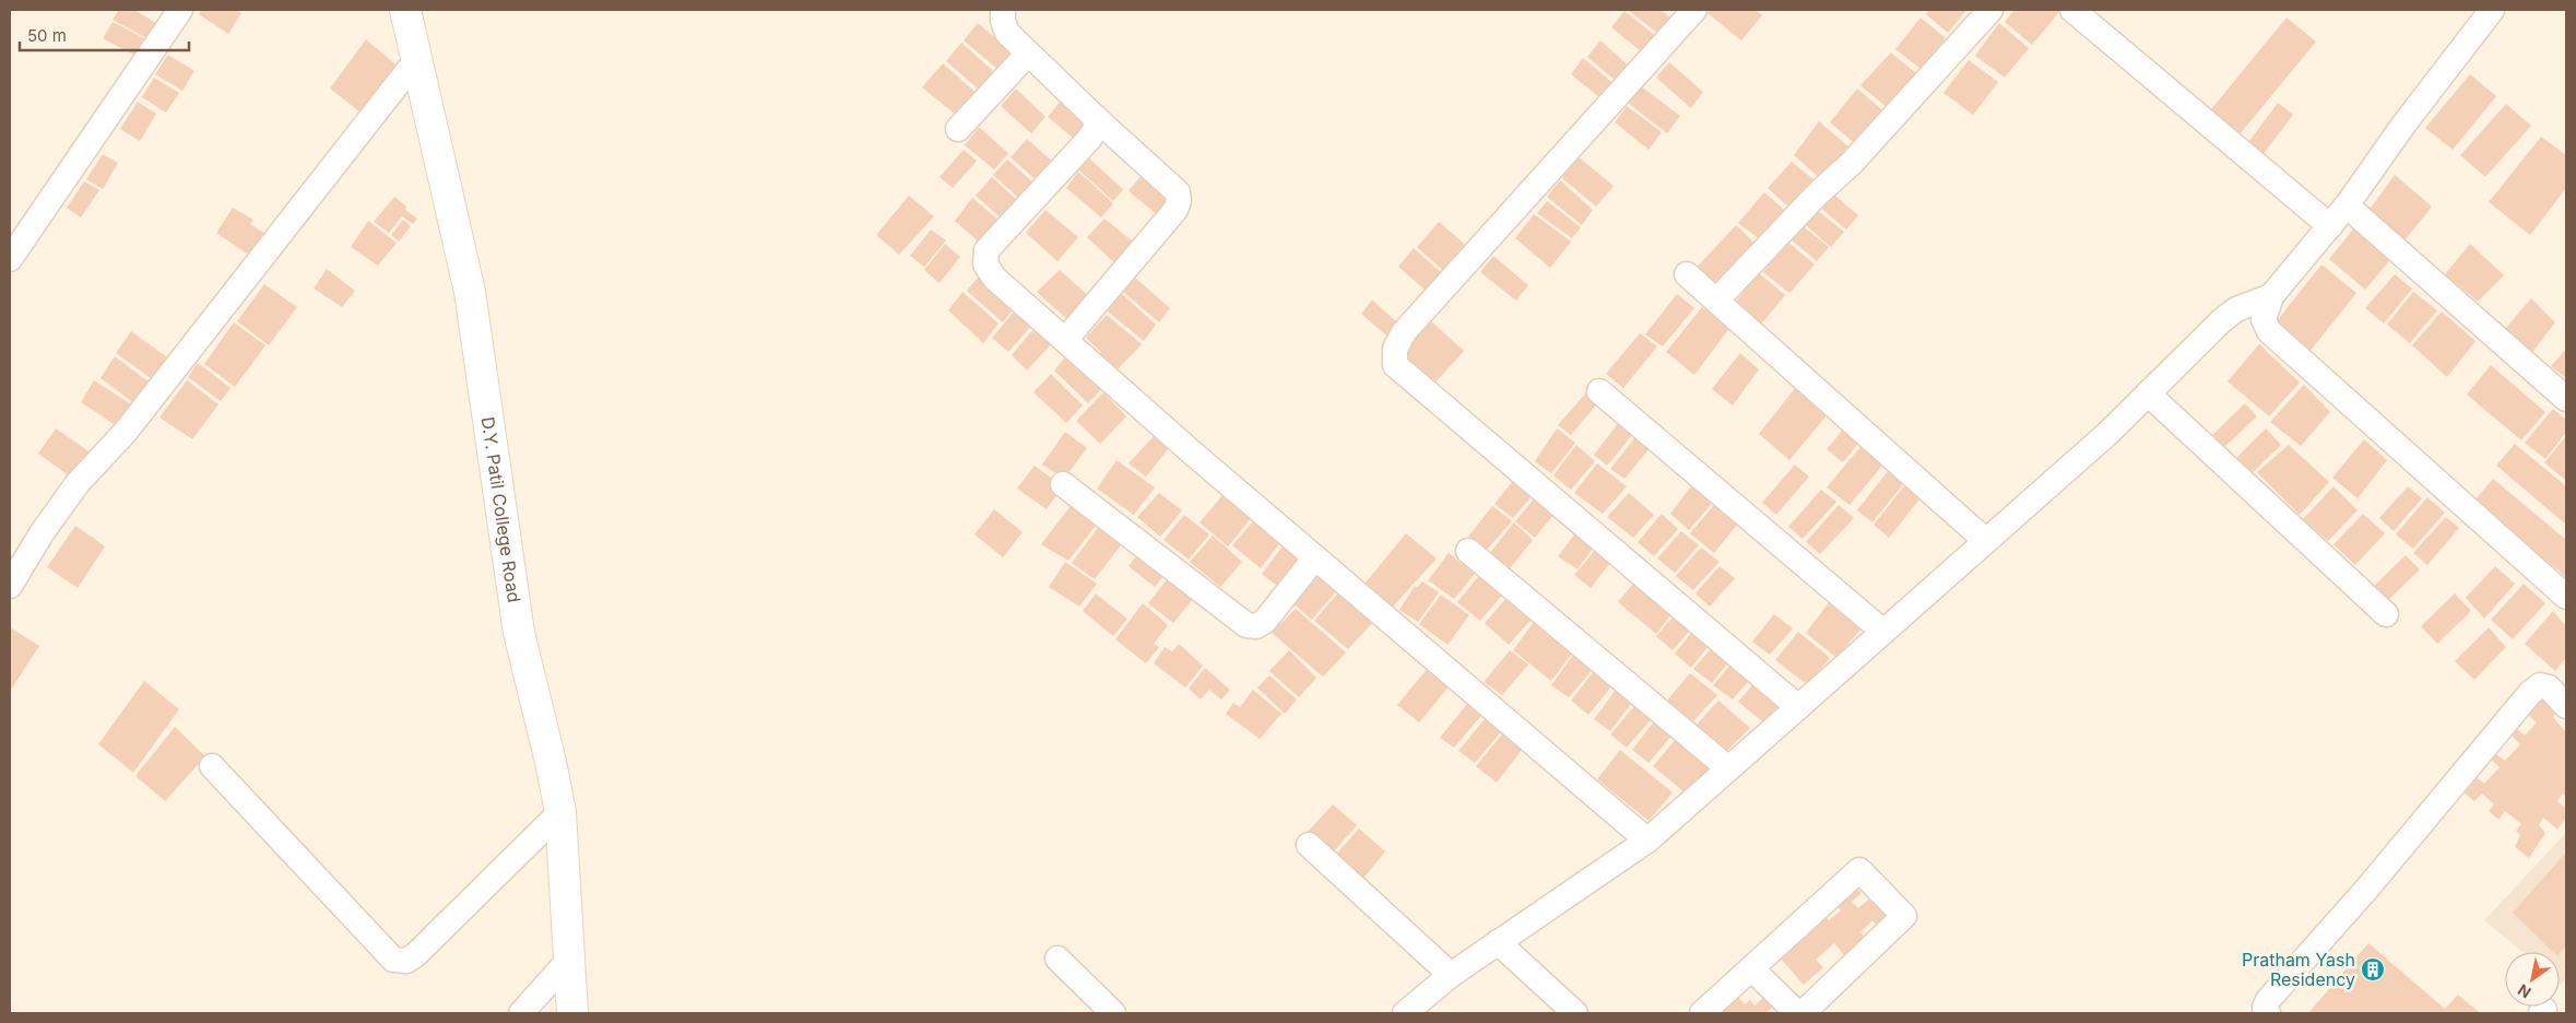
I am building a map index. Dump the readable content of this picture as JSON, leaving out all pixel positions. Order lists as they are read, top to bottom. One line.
{"streets":{"street":["D.Y. Patil College Road"]},"places":{"building":["Pratham Yash Residency"]},"scale_bar":"50 m","north":"bottom left"}
